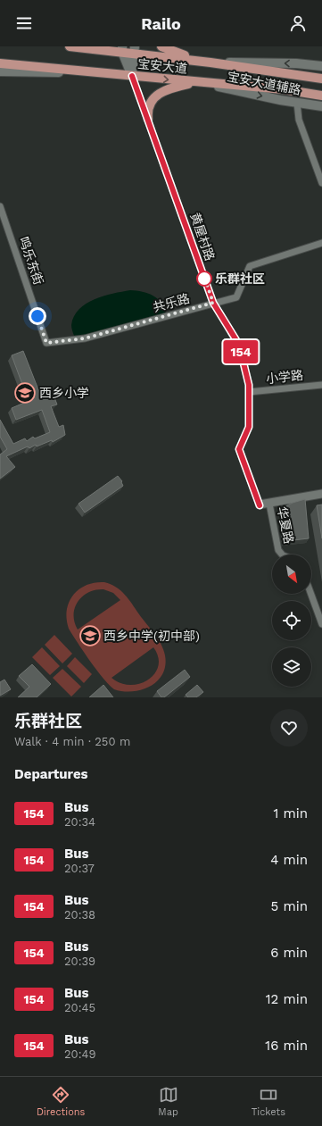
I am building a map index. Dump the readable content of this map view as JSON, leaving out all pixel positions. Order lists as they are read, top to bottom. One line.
{"streets":{"main road":["宝安大道","宝安大道辅路"],"street":["黄屋村路","鸣乐东街","共乐路","小学路","华夏路"]},"crossings":[["宝安大道","宝安大道辅路"],["宝安大道","黄屋村路"],["黄屋村路","共乐路"],["黄屋村路","小学路"],["鸣乐东街","共乐路"]],"places":{"other":["乐群社区"],"school or university":["西乡小学","西乡中学(初中部)"]},"lines":["bus line 154"],"north":"bottom right","page":{"header":"Railo","on_map":"154","heading":[["乐群社区","Walk · 4 min · 250 m"],"Departures"],"list":[{"mark":"154","name":"Bus","note":"20:34","value":"1 min"},{"mark":"154","name":"Bus","note":"20:37","value":"4 min"},{"mark":"154","name":"Bus","note":"20:38","value":"5 min"},{"mark":"154","name":"Bus","note":"20:39","value":"6 min"},{"mark":"154","name":"Bus","note":"20:45","value":"12 min"},{"mark":"154","name":"Bus","note":"20:49","value":"16 min"}],"tabs":["Directions","Map","Tickets"]}}
